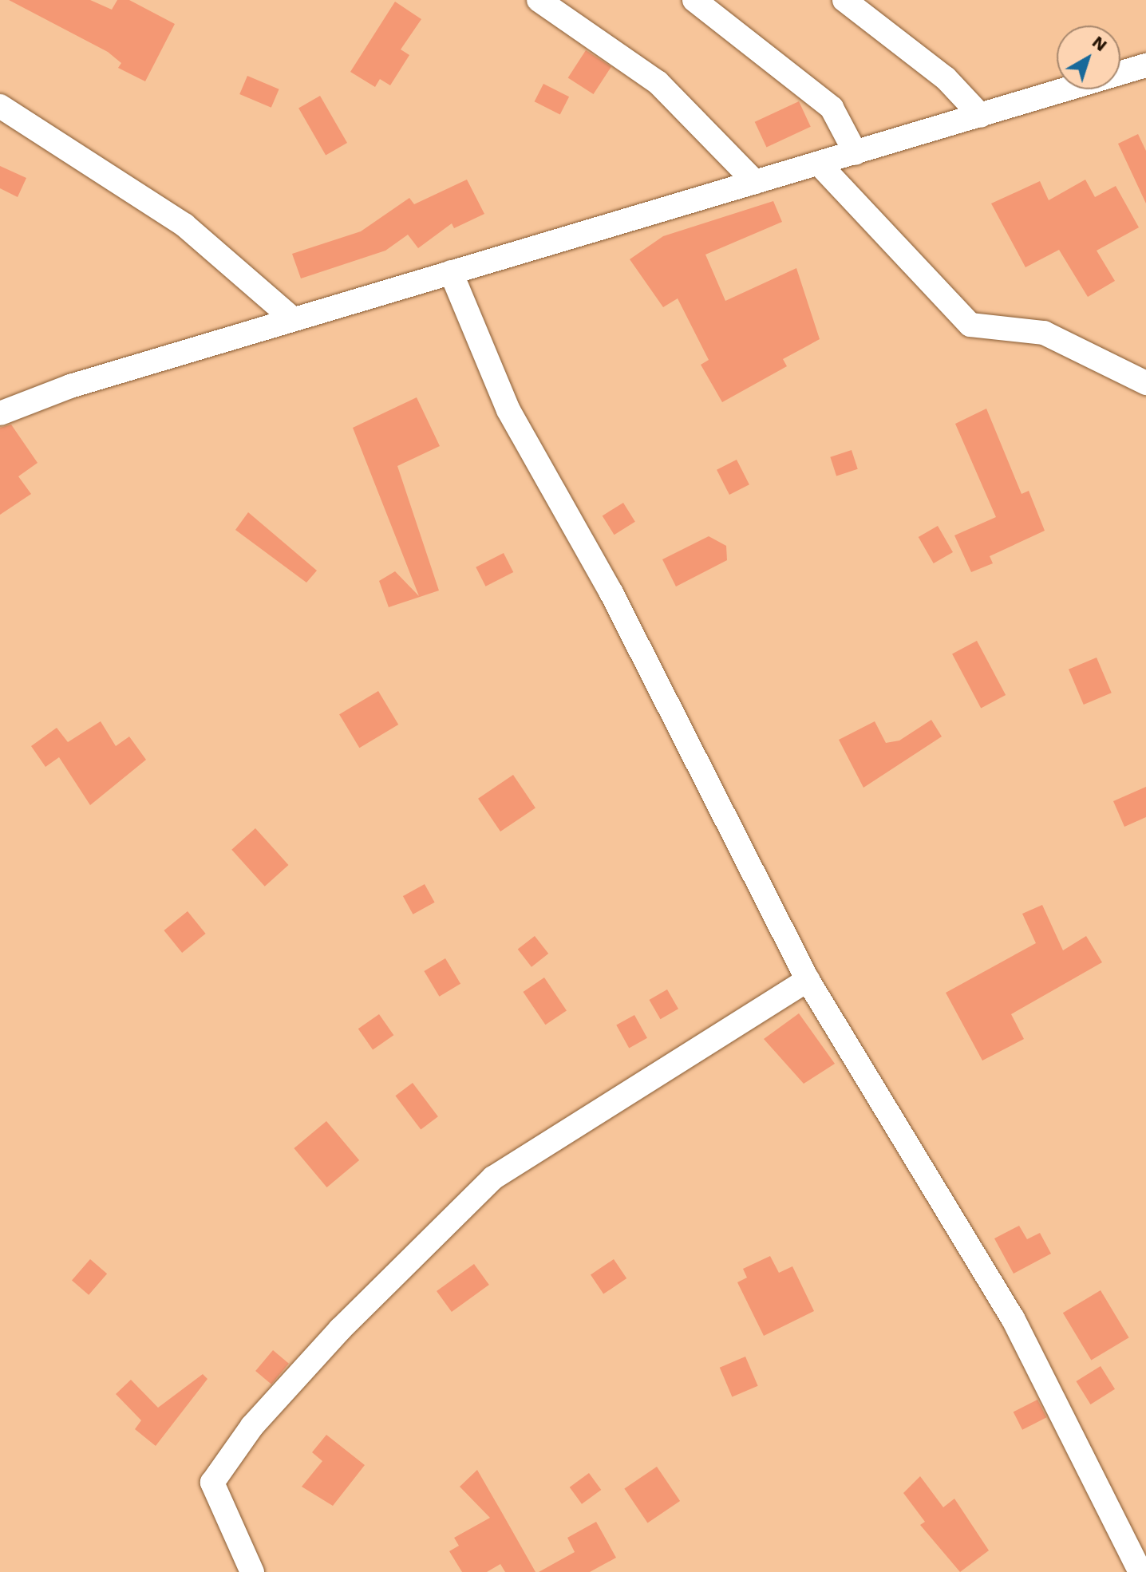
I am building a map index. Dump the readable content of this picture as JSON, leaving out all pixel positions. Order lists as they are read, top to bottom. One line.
{"north":"top right"}
